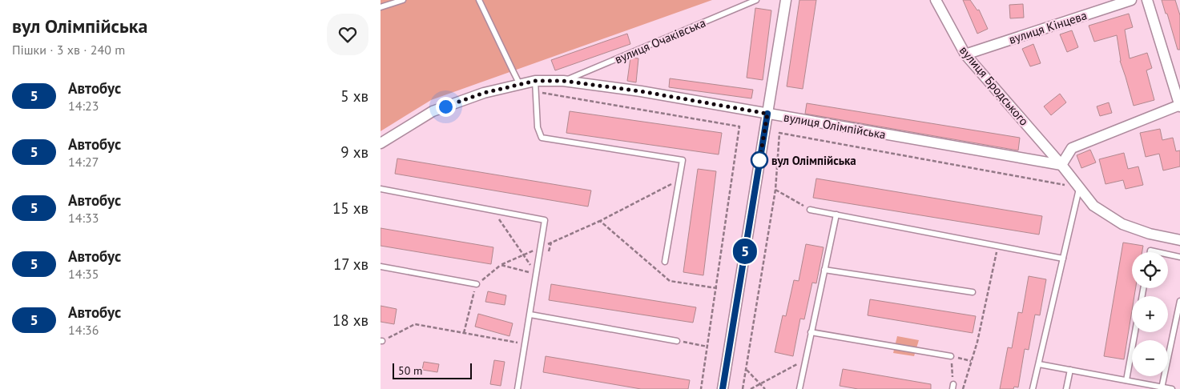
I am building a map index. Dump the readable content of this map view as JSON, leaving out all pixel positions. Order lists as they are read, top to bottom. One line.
{"streets":{"street":["вулиця Кінцева","вулиця Бродського","вулиця Олімпійська"],"lane":["вулиця Очаківська"]},"crossings":[["вулиця Кінцева","вулиця Бродського"],["вулиця Очаківська","вулиця Олімпійська"],["вулиця Бродського","вулиця Олімпійська"]],"places":["вул Олімпійська"],"lines":["bus line 5"],"scale_bar":"50 m","page":{"heading":["вул Олімпійська","Пішки · 3 хв · 240 m"],"on_map":"5","list":[{"mark":"5","name":"Автобус","note":"14:23","value":"5 хв"},{"mark":"5","name":"Автобус","note":"14:27","value":"9 хв"},{"mark":"5","name":"Автобус","note":"14:33","value":"15 хв"},{"mark":"5","name":"Автобус","note":"14:35","value":"17 хв"},{"mark":"5","name":"Автобус","note":"14:36","value":"18 хв"}],"map_buttons":["+","−"],"scale":"50 m"}}
